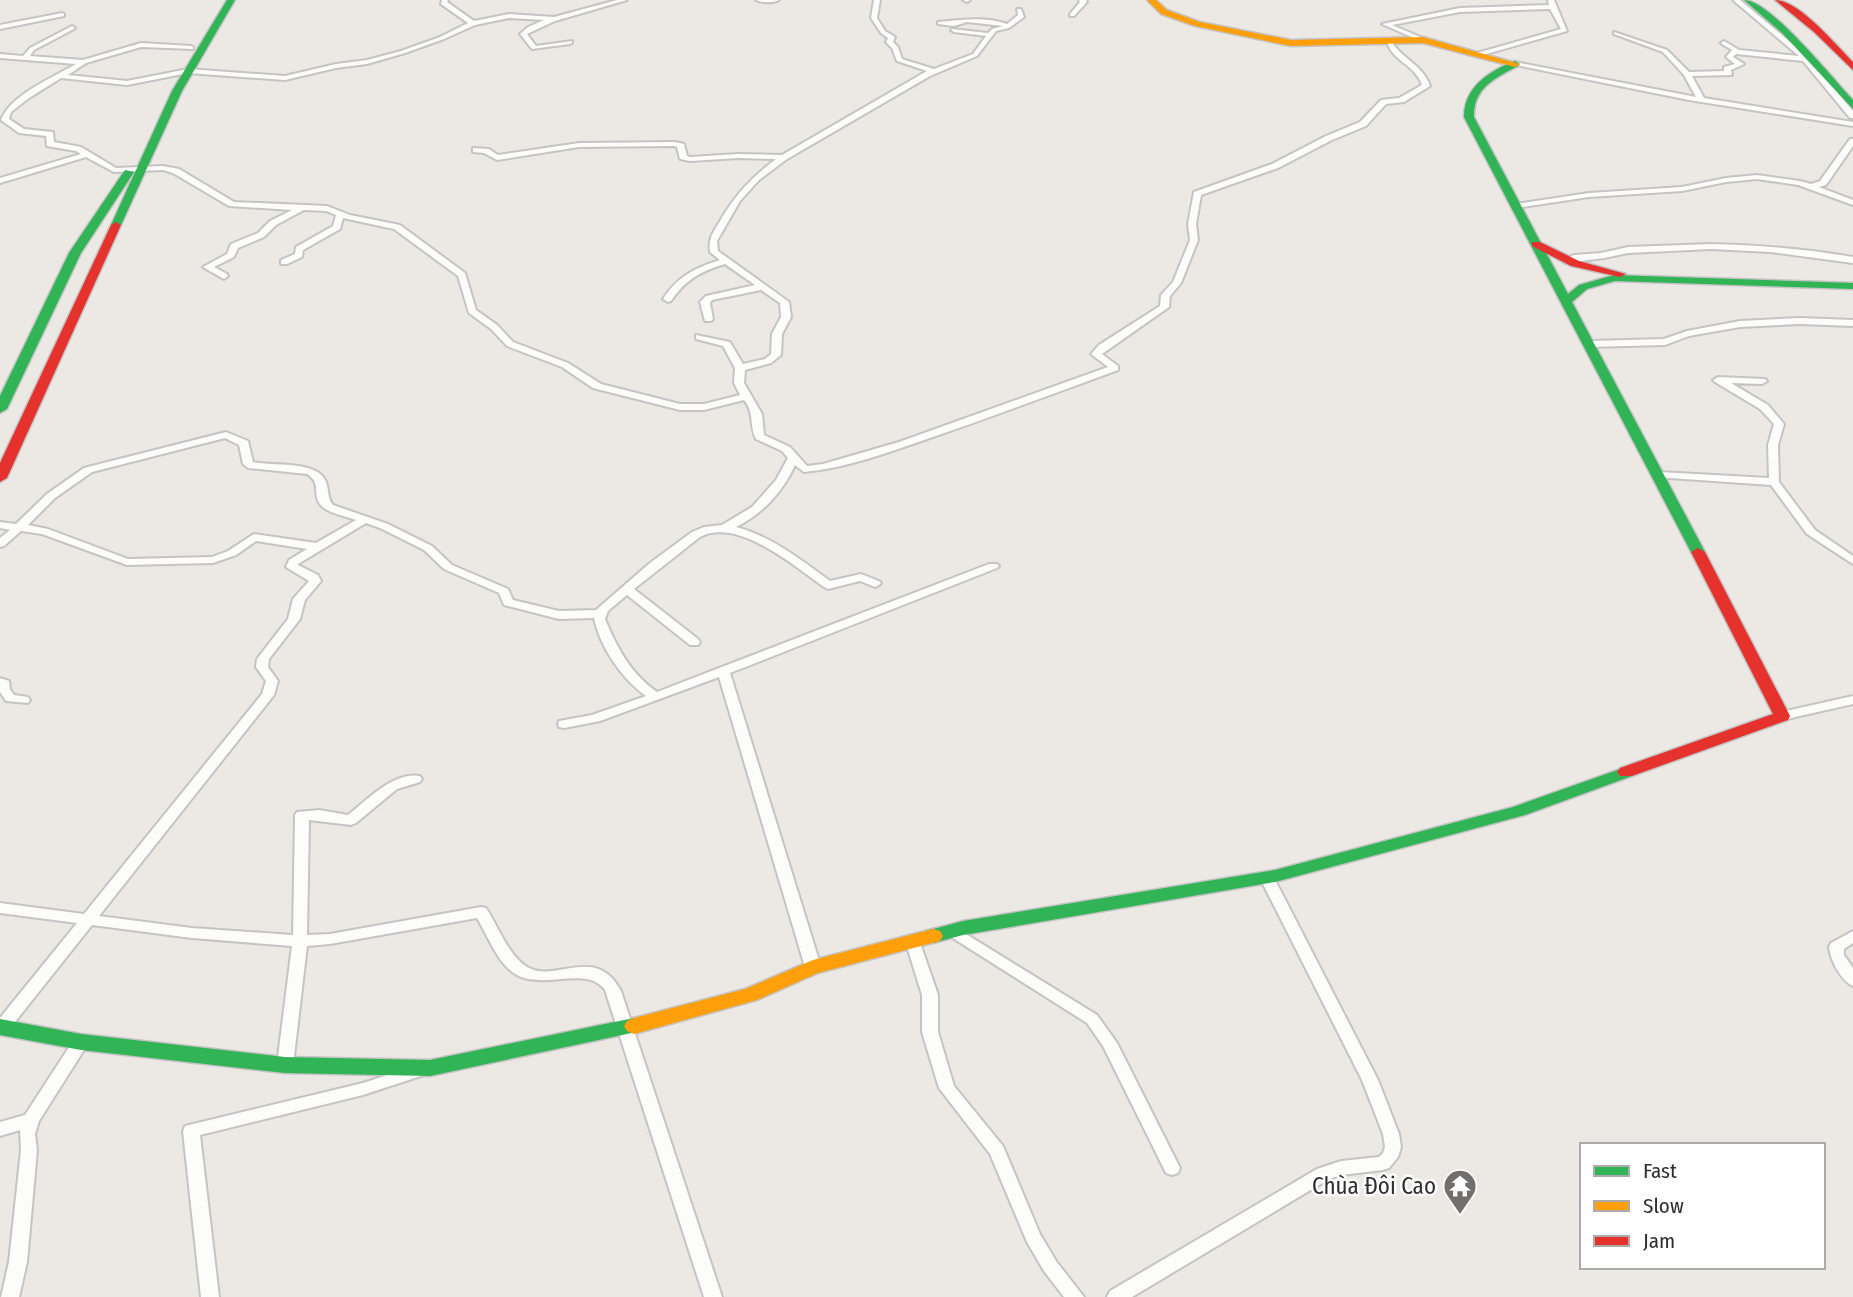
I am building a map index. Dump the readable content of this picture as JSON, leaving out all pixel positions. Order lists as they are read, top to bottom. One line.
{"places":{"temple":["Chùa Đôi Cao"]},"legend":["Fast","Slow","Jam"]}
